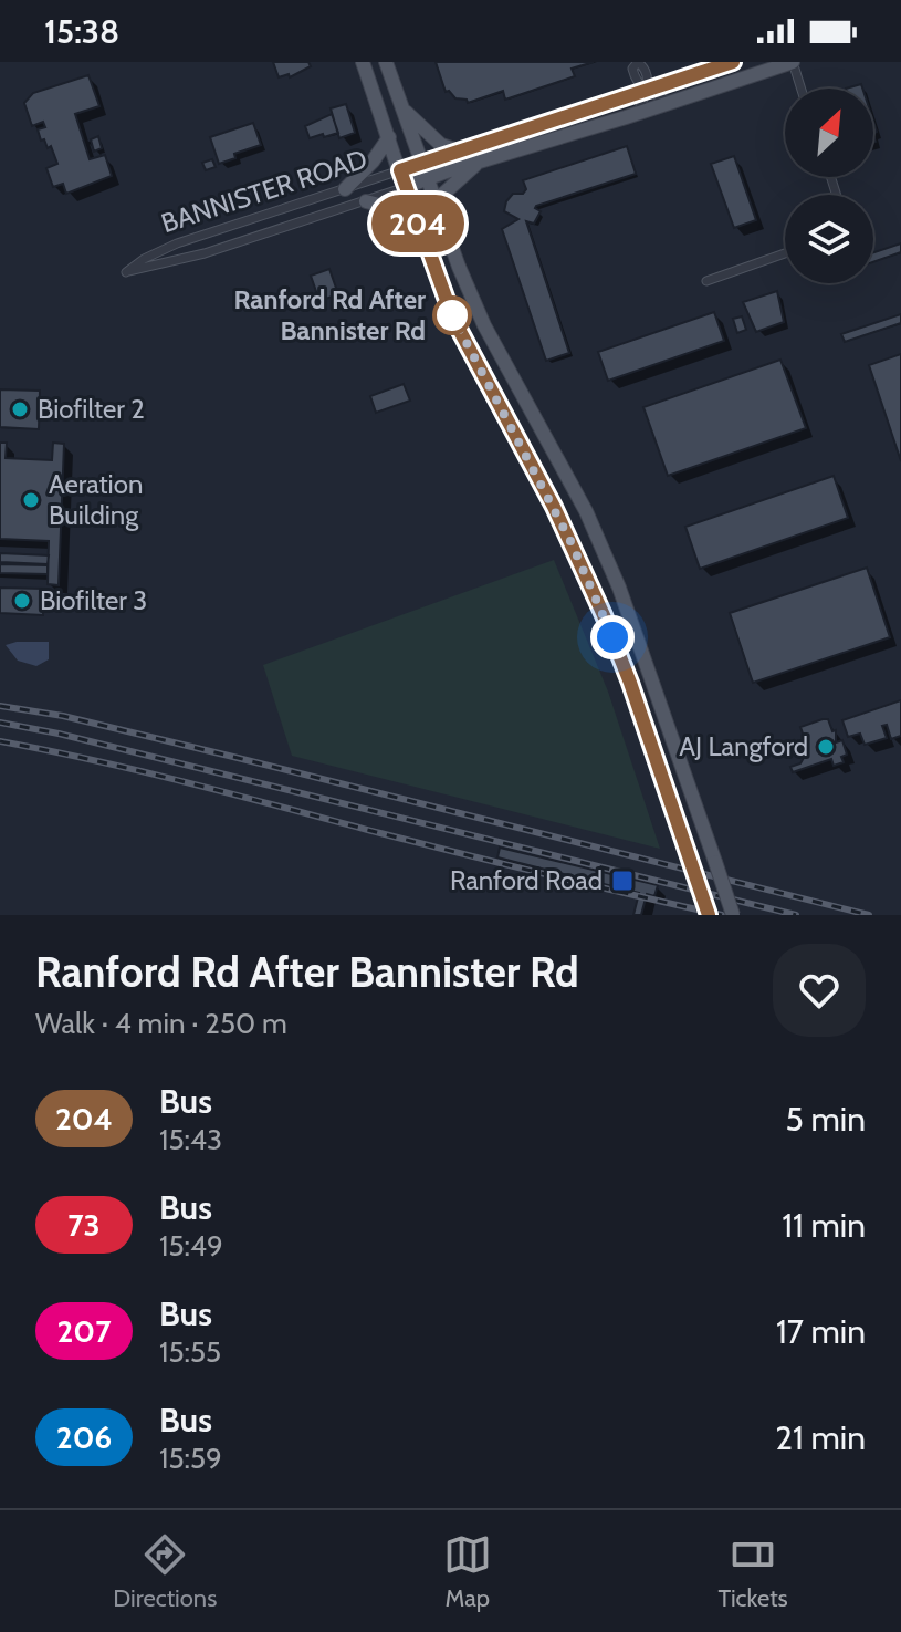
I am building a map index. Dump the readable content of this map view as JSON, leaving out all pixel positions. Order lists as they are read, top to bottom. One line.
{"streets":{"main road":["BANNISTER ROAD"]},"places":{"other":["Ranford Rd After Bannister Rd","Biofilter 2","Aeration Building","Biofilter 3","AJ Langford"],"transit":["Ranford Road"]},"lines":["bus line 204"],"north":"top right","page":{"status":"15:38","on_map":"204","heading":["Ranford Rd After Bannister Rd","Walk · 4 min · 250 m"],"list":[{"mark":"204","name":"Bus","note":"15:43","value":"5 min"},{"mark":"73","name":"Bus","note":"15:49","value":"11 min"},{"mark":"207","name":"Bus","note":"15:55","value":"17 min"},{"mark":"206","name":"Bus","note":"15:59","value":"21 min"}],"tabs":["Directions","Map","Tickets"]}}
